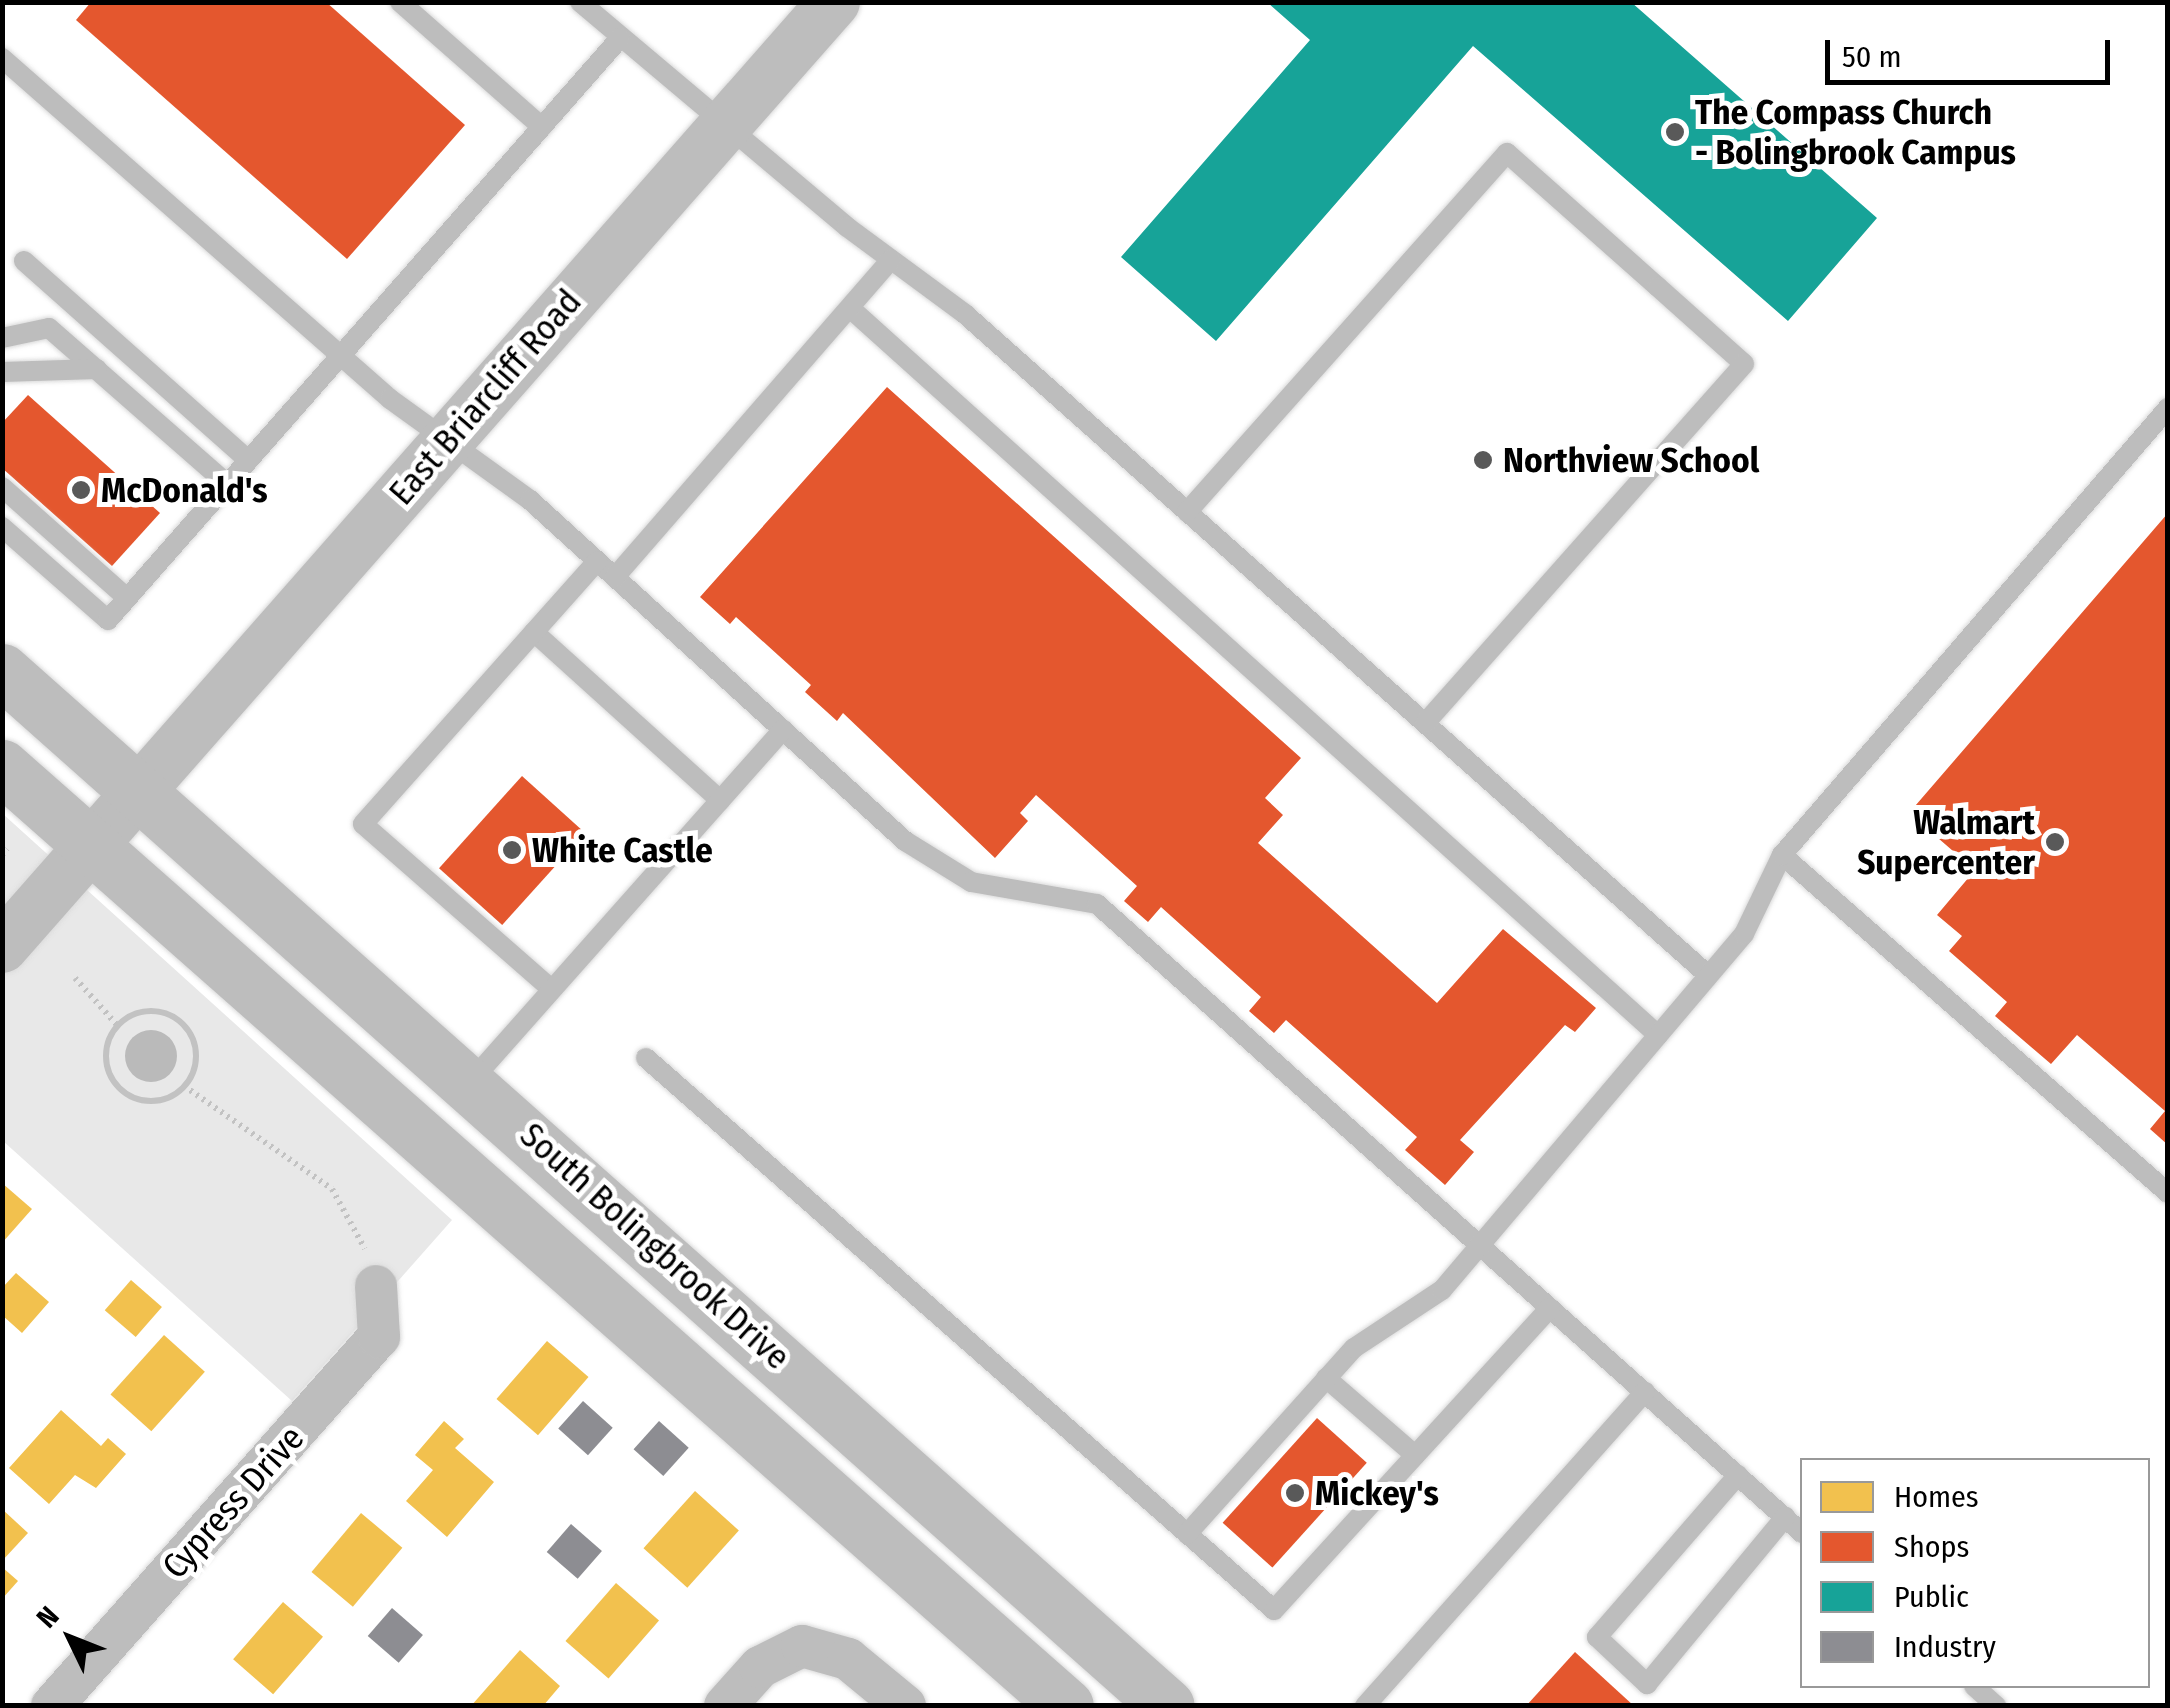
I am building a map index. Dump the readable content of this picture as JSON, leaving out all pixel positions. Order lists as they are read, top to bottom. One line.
{"streets":{"main road":["South Bolingbrook Drive"],"street":["East Briarcliff Road","Cypress Drive"]},"crossings":[["East Briarcliff Road","South Bolingbrook Drive"]],"places":["The Compass Church - Bolingbrook Campus","Northview School","McDonald's","Walmart Supercenter","White Castle","Mickey's"],"legend":["Homes","Shops","Public","Industry"],"scale_bar":"50 m","north":"top left"}
